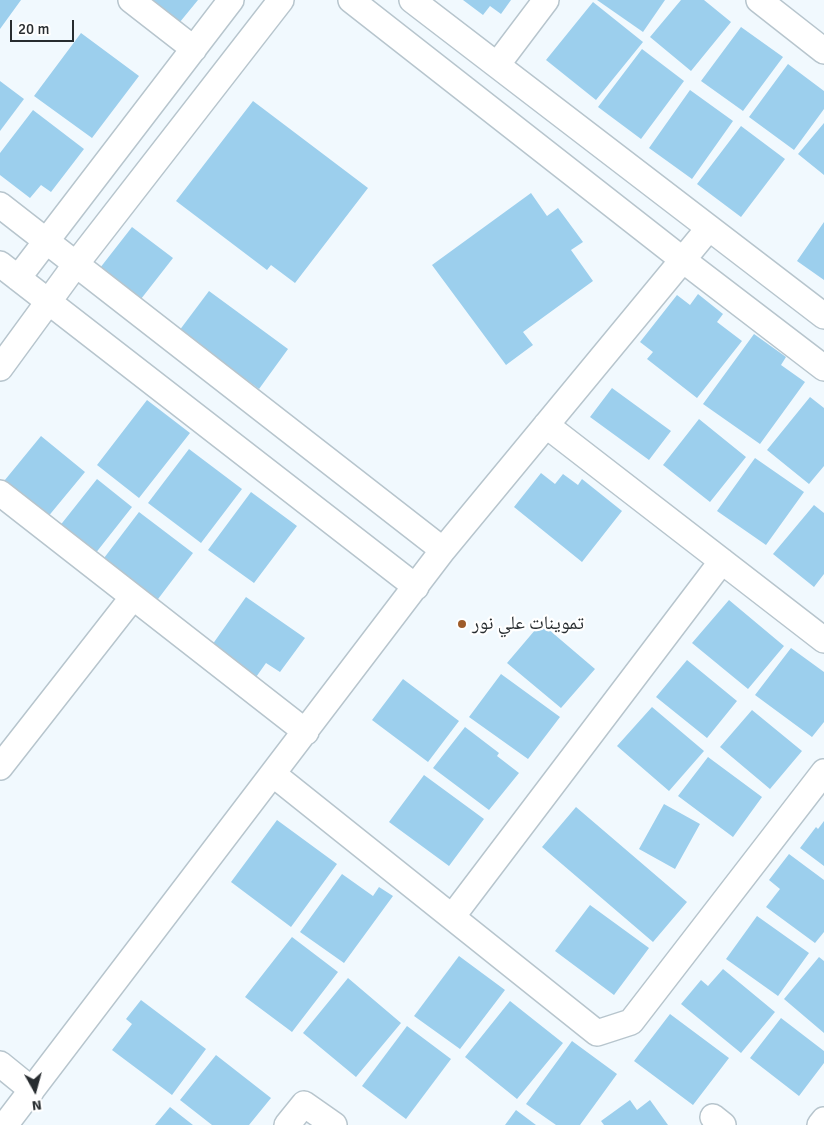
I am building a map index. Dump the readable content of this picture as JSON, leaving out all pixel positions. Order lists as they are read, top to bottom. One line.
{"places":["تموينات علي نور"],"scale_bar":"20 m","north":"bottom"}
